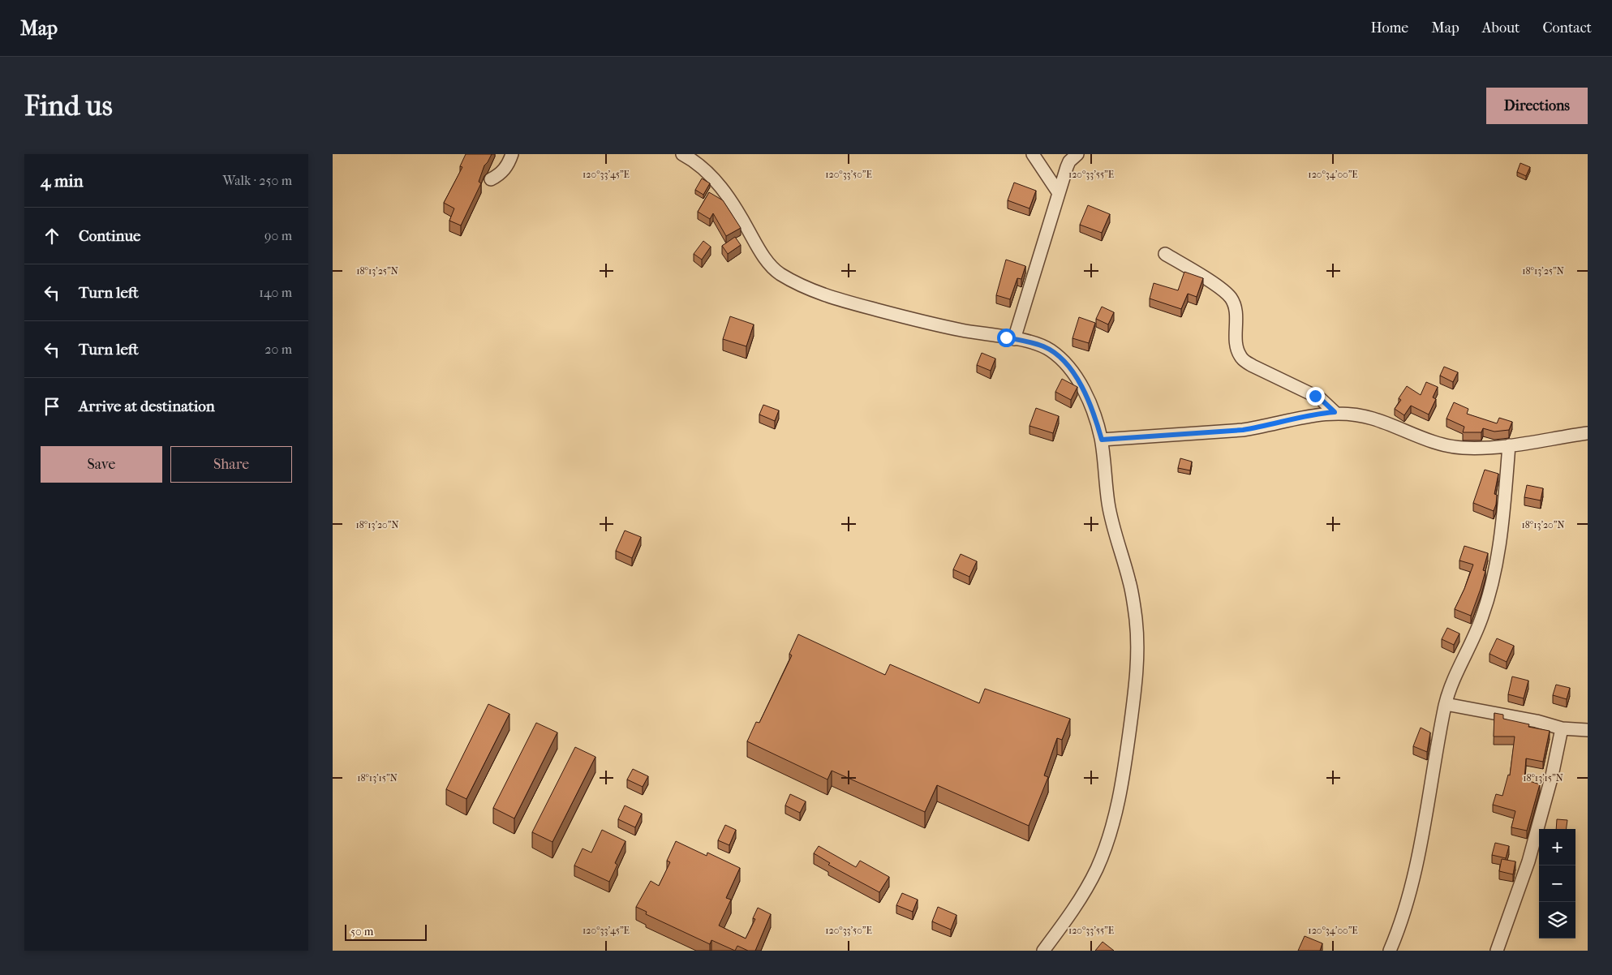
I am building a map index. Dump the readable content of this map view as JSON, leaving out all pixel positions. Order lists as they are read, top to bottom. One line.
{"scale_bar":"50 m","page":{"header":"Map","nav":["Home","Map","About","Contact"],"buttons":["Directions",["Save","Share"]],"title":"Find us","heading":["4 min","Walk · 250 m"],"list":[["Continue","90 m"],["Turn left","140 m"],["Turn left","20 m"],"Arrive at destination"],"map_buttons":["+","−"],"scale":"50 m"},"coordinates":["120°33'45\"E","120°33'50\"E","120°33'55\"E","120°34'00\"E","18°13'25\"N","18°13'20\"N","18°13'15\"N"]}
